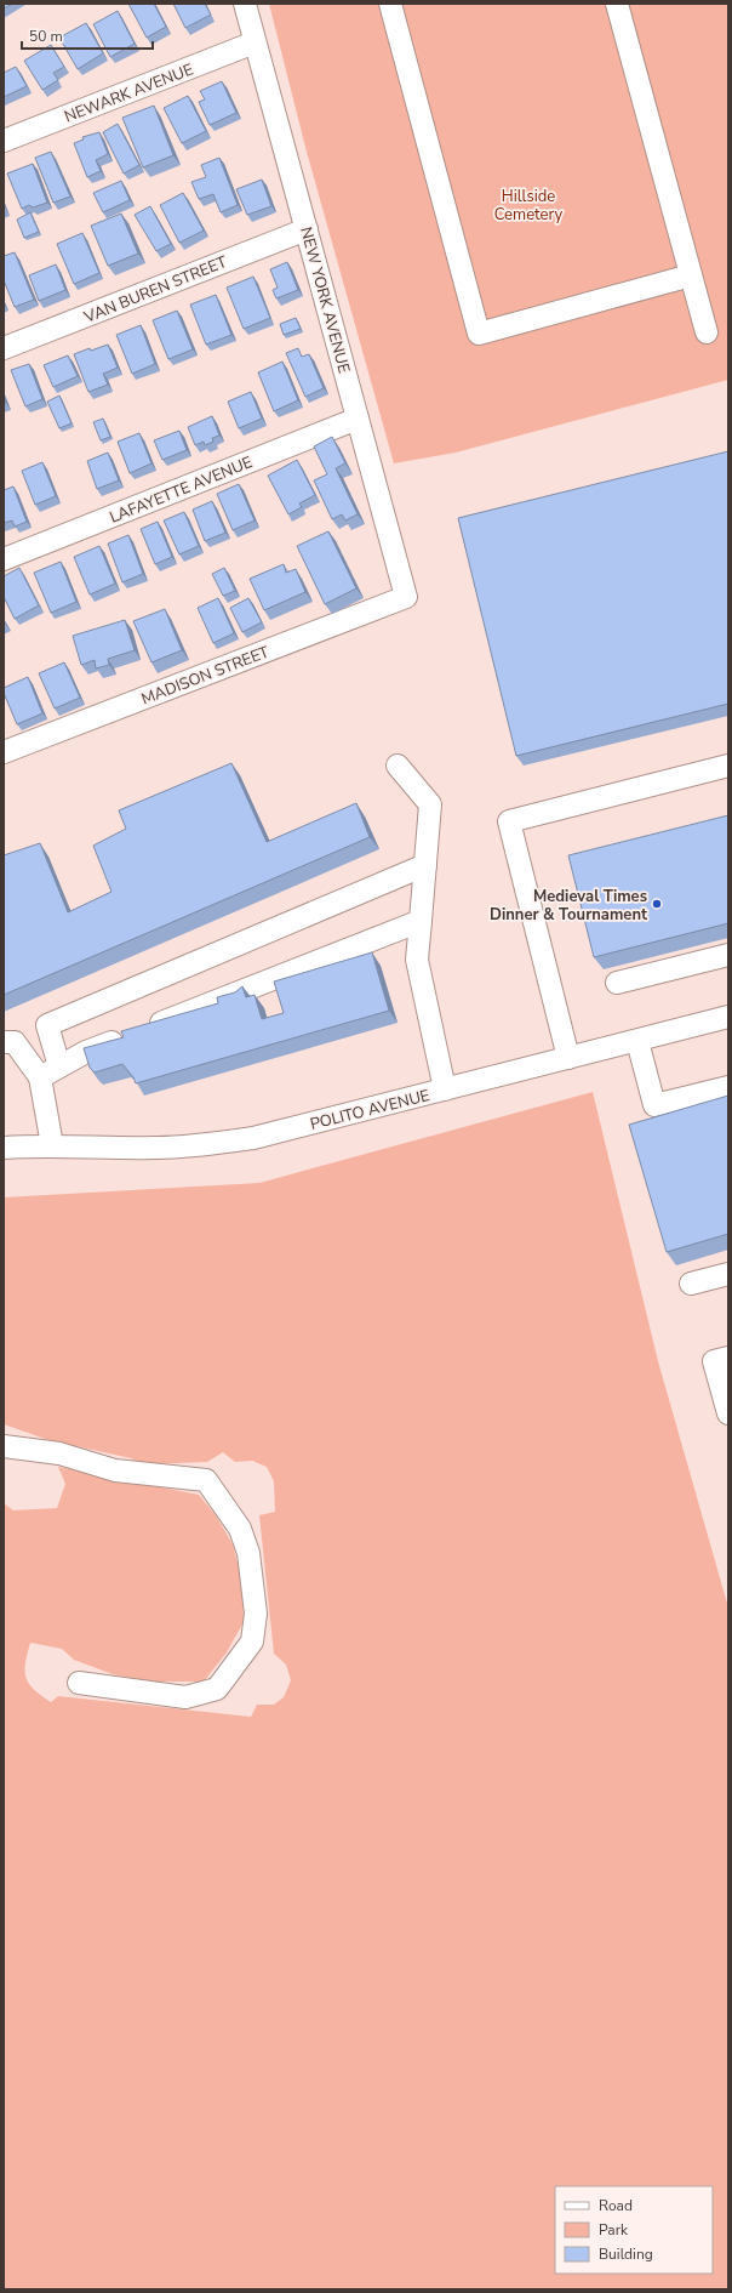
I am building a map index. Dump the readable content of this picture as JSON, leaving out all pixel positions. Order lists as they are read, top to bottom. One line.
{"streets":{"street":["NEWARK AVENUE","VAN BUREN STREET","NEW YORK AVENUE","LAFAYETTE AVENUE","MADISON STREET","POLITO AVENUE"]},"crossings":[["NEWARK AVENUE","NEW YORK AVENUE"],["VAN BUREN STREET","NEW YORK AVENUE"],["NEW YORK AVENUE","LAFAYETTE AVENUE"],["NEW YORK AVENUE","MADISON STREET"]],"parks":["Hillside Cemetery"],"places":["Medieval Times Dinner & Tournament"],"legend":["Road","Park","Building"],"scale_bar":"50 m"}
